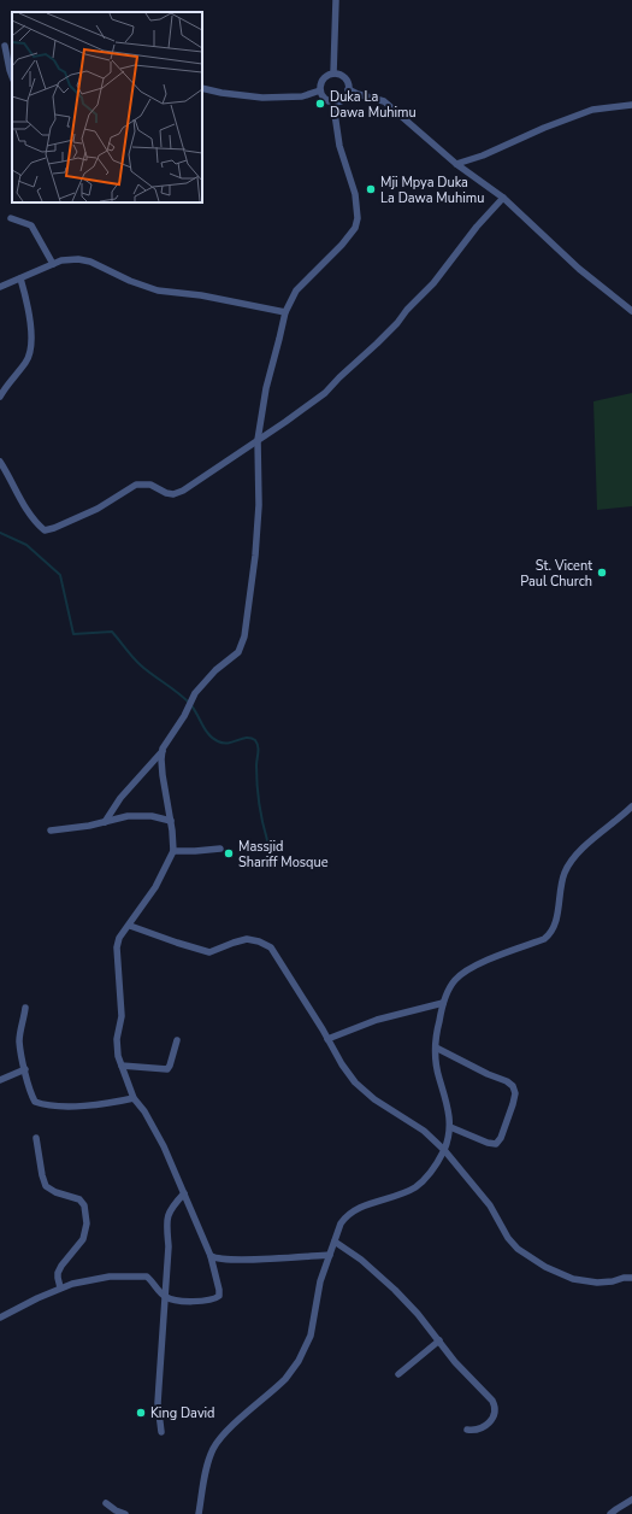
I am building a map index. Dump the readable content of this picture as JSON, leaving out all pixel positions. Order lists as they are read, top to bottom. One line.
{"places":["Duka La Dawa Muhimu","Mji Mpya Duka La Dawa Muhimu","St. Vicent Paul Church","Massjid Shariff Mosque","King David"]}
